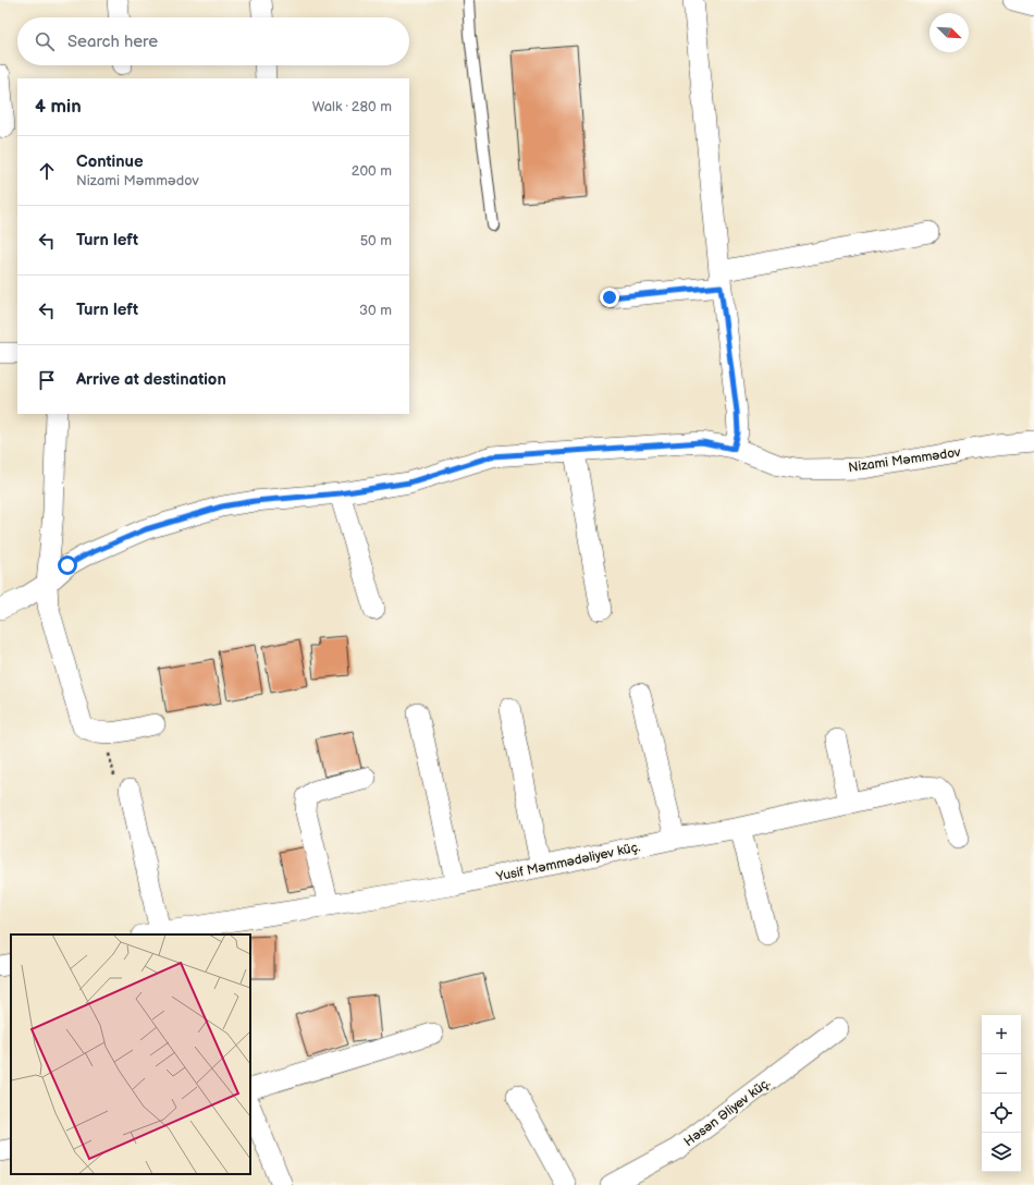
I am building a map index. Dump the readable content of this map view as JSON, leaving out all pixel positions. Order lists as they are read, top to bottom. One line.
{"streets":{"street":["Nizami Məmmədov","Yusif Məmmədəliyev küç.","Həsən Əliyev küç."]},"north":"bottom right","page":{"search":"Search here","heading":["4 min","Walk · 280 m"],"list":[["Continue","Nizami Məmmədov","200 m"],["Turn left","50 m"],["Turn left","30 m"],"Arrive at destination"],"map_buttons":["+","−"]}}
